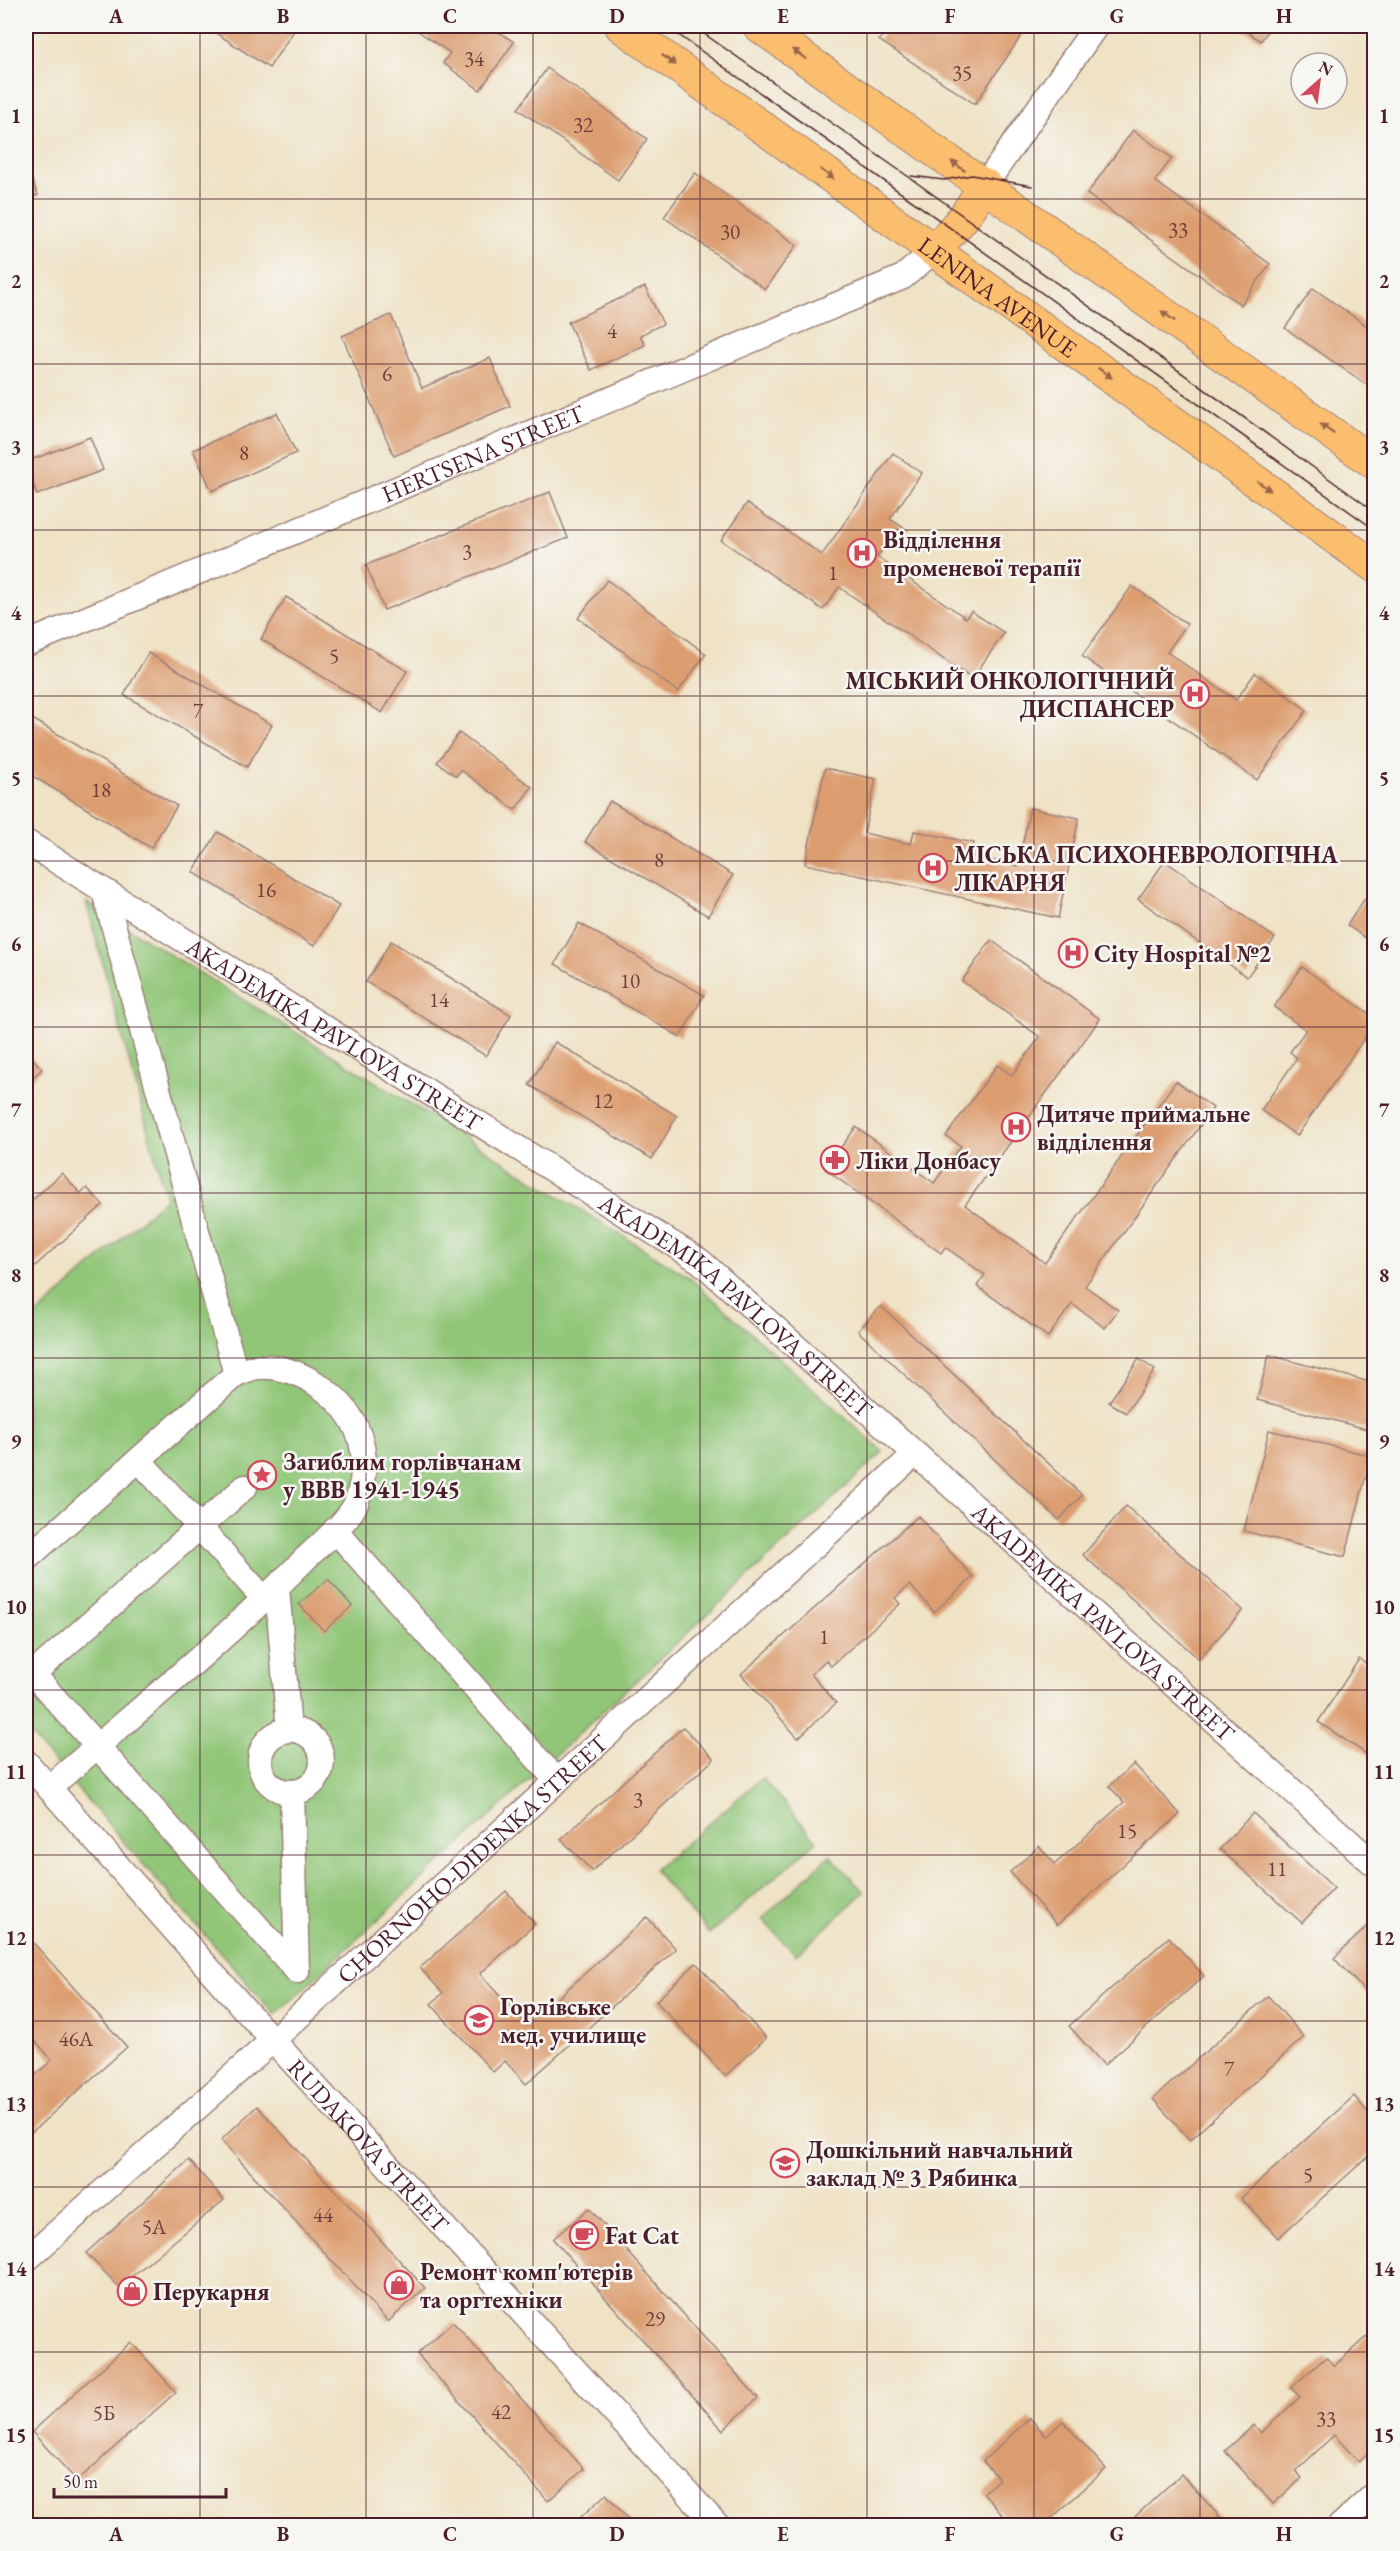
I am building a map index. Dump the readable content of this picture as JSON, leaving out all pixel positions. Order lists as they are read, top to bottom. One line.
{"streets":{"main road":["LENINA AVENUE"],"street":["HERTSENA STREET","AKADEMIKA PAVLOVA STREET","CHORNOHO-DIDENKA STREET","RUDAKOVA STREET"]},"crossings":[["LENINA AVENUE","HERTSENA STREET"],["AKADEMIKA PAVLOVA STREET","CHORNOHO-DIDENKA STREET"],["CHORNOHO-DIDENKA STREET","RUDAKOVA STREET"]],"places":{"hospital":["Відділення променевої терапії","МІСЬКИЙ ОНКОЛОГІЧНИЙ ДИСПАНСЕР","МІСЬКА ПСИХОНЕВРОЛОГІЧНА ЛІКАРНЯ","City Hospital №2","Дитяче приймальне відділення"],"pharmacy":["Ліки Донбасу"],"place":["Загиблим горлівчанам у ВВВ 1941-1945"],"school or university":["Горлівське мед. училище","Дошкільний навчальний заклад № 3 Рябинка"],"cafe":["Fat Cat"],"shop":["Ремонт комп'ютерів та оргтехніки","Перукарня"]},"house_numbers":["34","35","32","33","30","4","6","8","3","1","5","7","18","8","16","10","14","12","1","3","15","11","46А","7","5","44","5А","29","42","5Б","33"],"scale_bar":"50 m","north":"top right","grid":{"columns":["A","B","C","D","E","F","G","H"],"rows":["1","2","3","4","5","6","7","8","9","10","11","12","13","14","15"]}}
